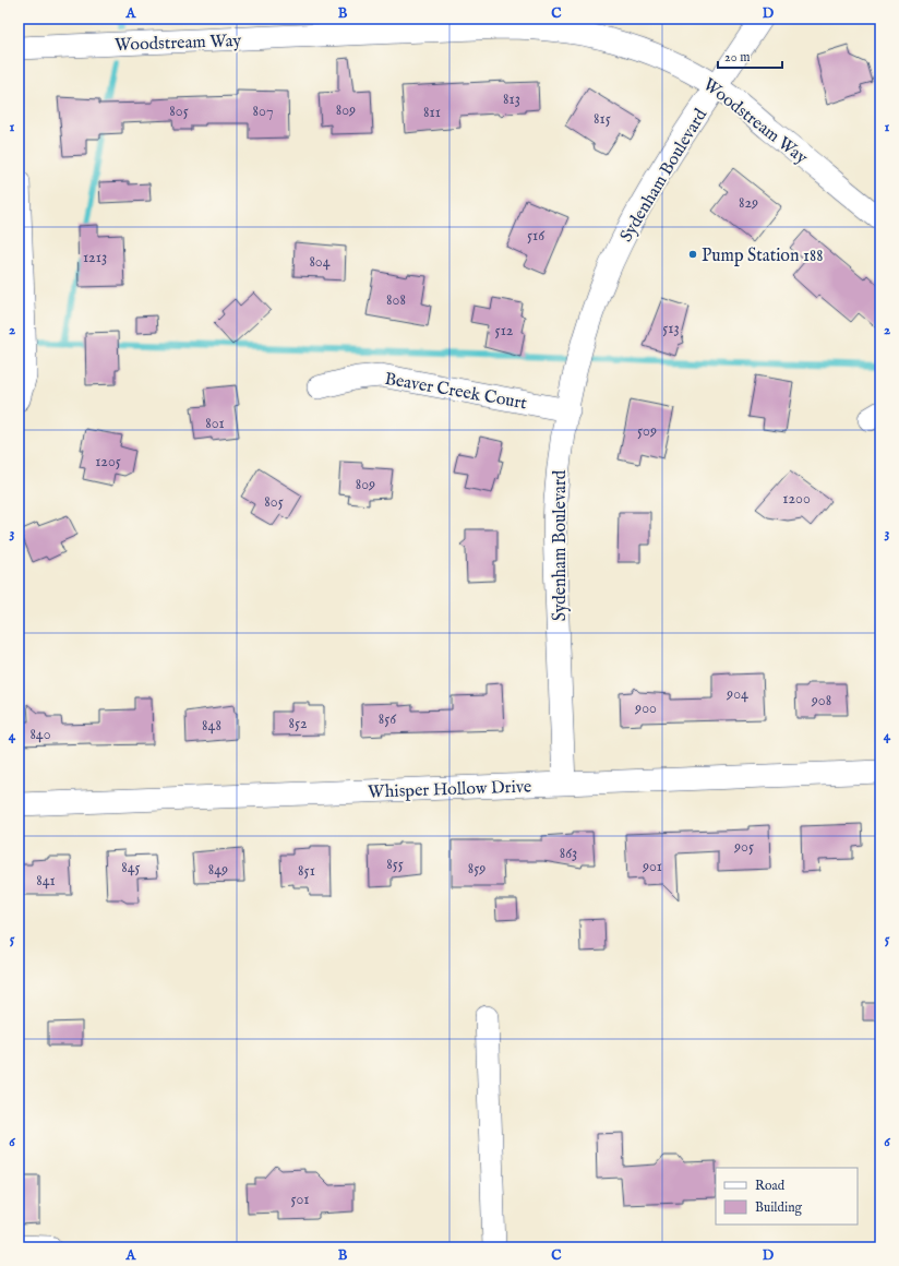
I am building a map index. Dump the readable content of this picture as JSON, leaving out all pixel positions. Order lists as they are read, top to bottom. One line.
{"streets":{"street":["Woodstream Way","Sydenham Boulevard","Beaver Creek Court","Whisper Hollow Drive"]},"crossings":[["Woodstream Way","Sydenham Boulevard"],["Sydenham Boulevard","Beaver Creek Court"],["Sydenham Boulevard","Whisper Hollow Drive"]],"places":["Pump Station 188"],"house_numbers":["813","809","805","807","811","815","829","516","1213","804","808","513","512","801","509","1205","809","1200","805","904","908","900","856","852","848","840","905","863","855","901","845","859","849","851","841","501"],"legend":["Road","Building"],"scale_bar":"20 m","grid":{"columns":["A","B","C","D"],"rows":["1","2","3","4","5","6"]}}
